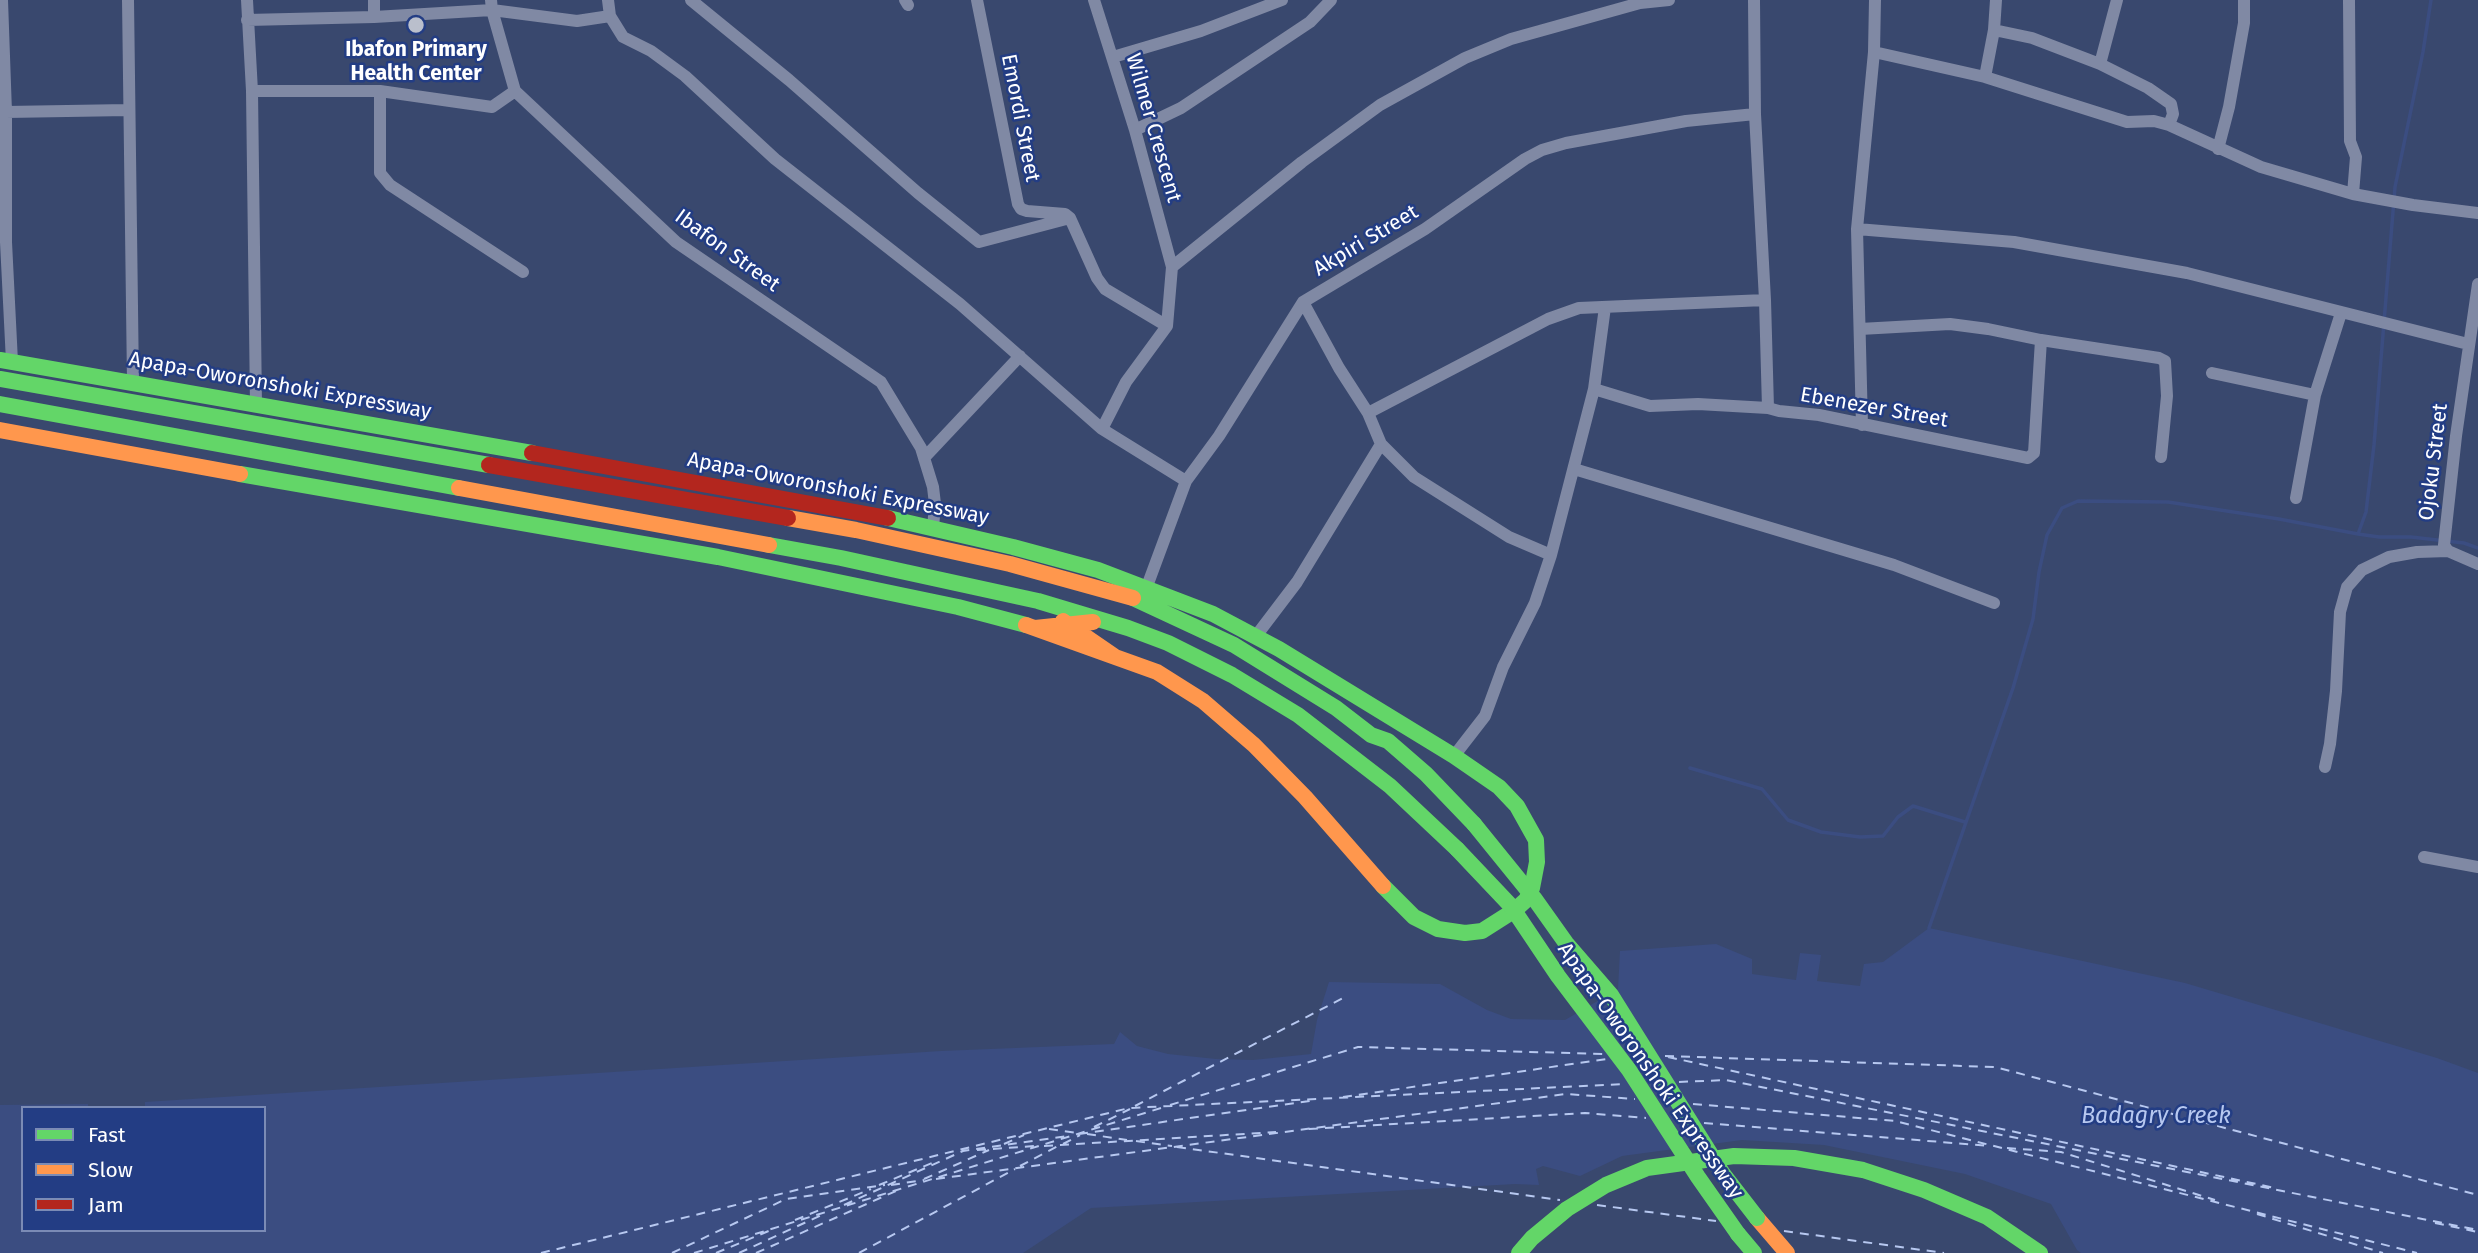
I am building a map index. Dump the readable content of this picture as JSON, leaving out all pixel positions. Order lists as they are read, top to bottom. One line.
{"streets":{"main road":["Apapa-Oworonshoki Expressway"],"street":["Emordi Street","Wilmer Crescent","Akpiri Street","Ibafon Street","Ebenezer Street","Ojoku Street"]},"crossings":[["Akpiri Street","Apapa-Oworonshoki Expressway"],["Ibafon Street","Apapa-Oworonshoki Expressway"]],"water":["Badagry Creek"],"places":["Ibafon Primary Health Center"],"legend":["Fast","Slow","Jam"]}
